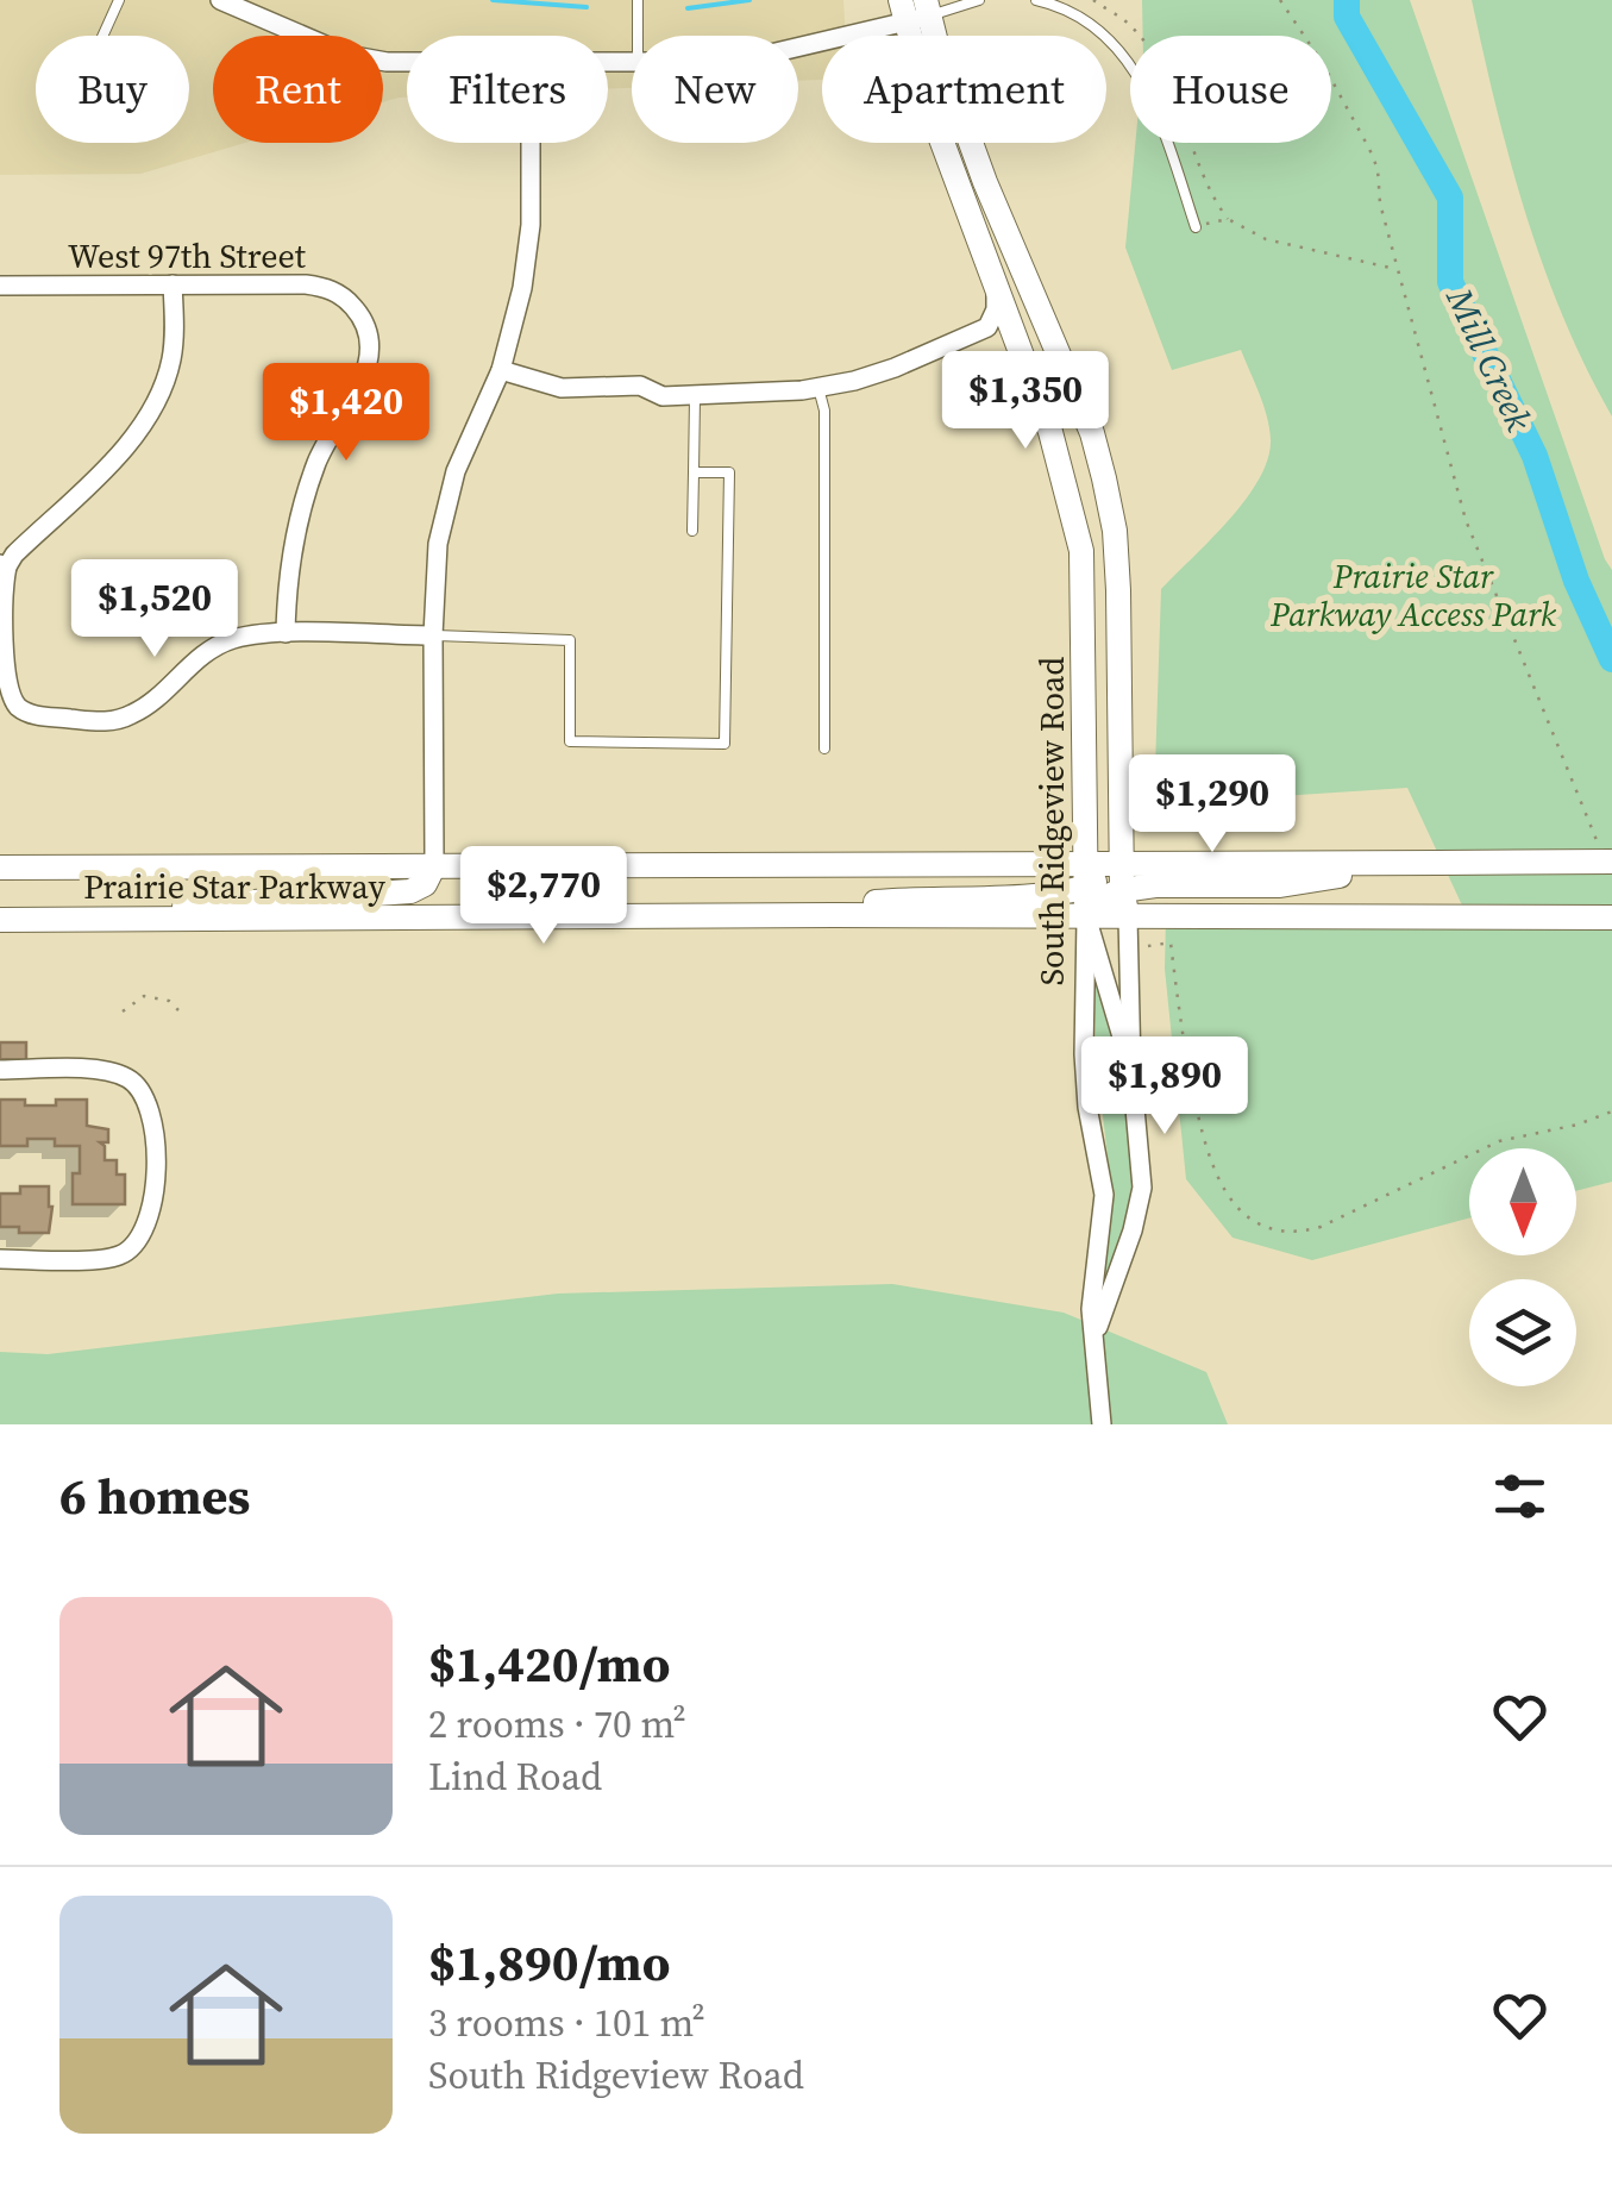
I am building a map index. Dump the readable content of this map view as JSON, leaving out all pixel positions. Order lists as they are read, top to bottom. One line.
{"streets":{"main road":["South Ridgeview Road","Prairie Star Parkway"],"street":["West 97th Street"]},"crossings":[["South Ridgeview Road","Prairie Star Parkway"]],"water":["Mill Creek"],"parks":["Prairie Star Parkway Access Park"],"north":"bottom","page":{"chip":["Buy","Rent","Filters","New","Apartment","House"],"price":["$1,350","$1,420","$1,520","$1,290","$2,770","$1,890"],"heading":"6 homes","list":[{"name":"$1,420/mo","note":"2 rooms · 70 m² · Lind Road"},{"name":"$1,890/mo","note":"3 rooms · 101 m² · South Ridgeview Road"}]}}
